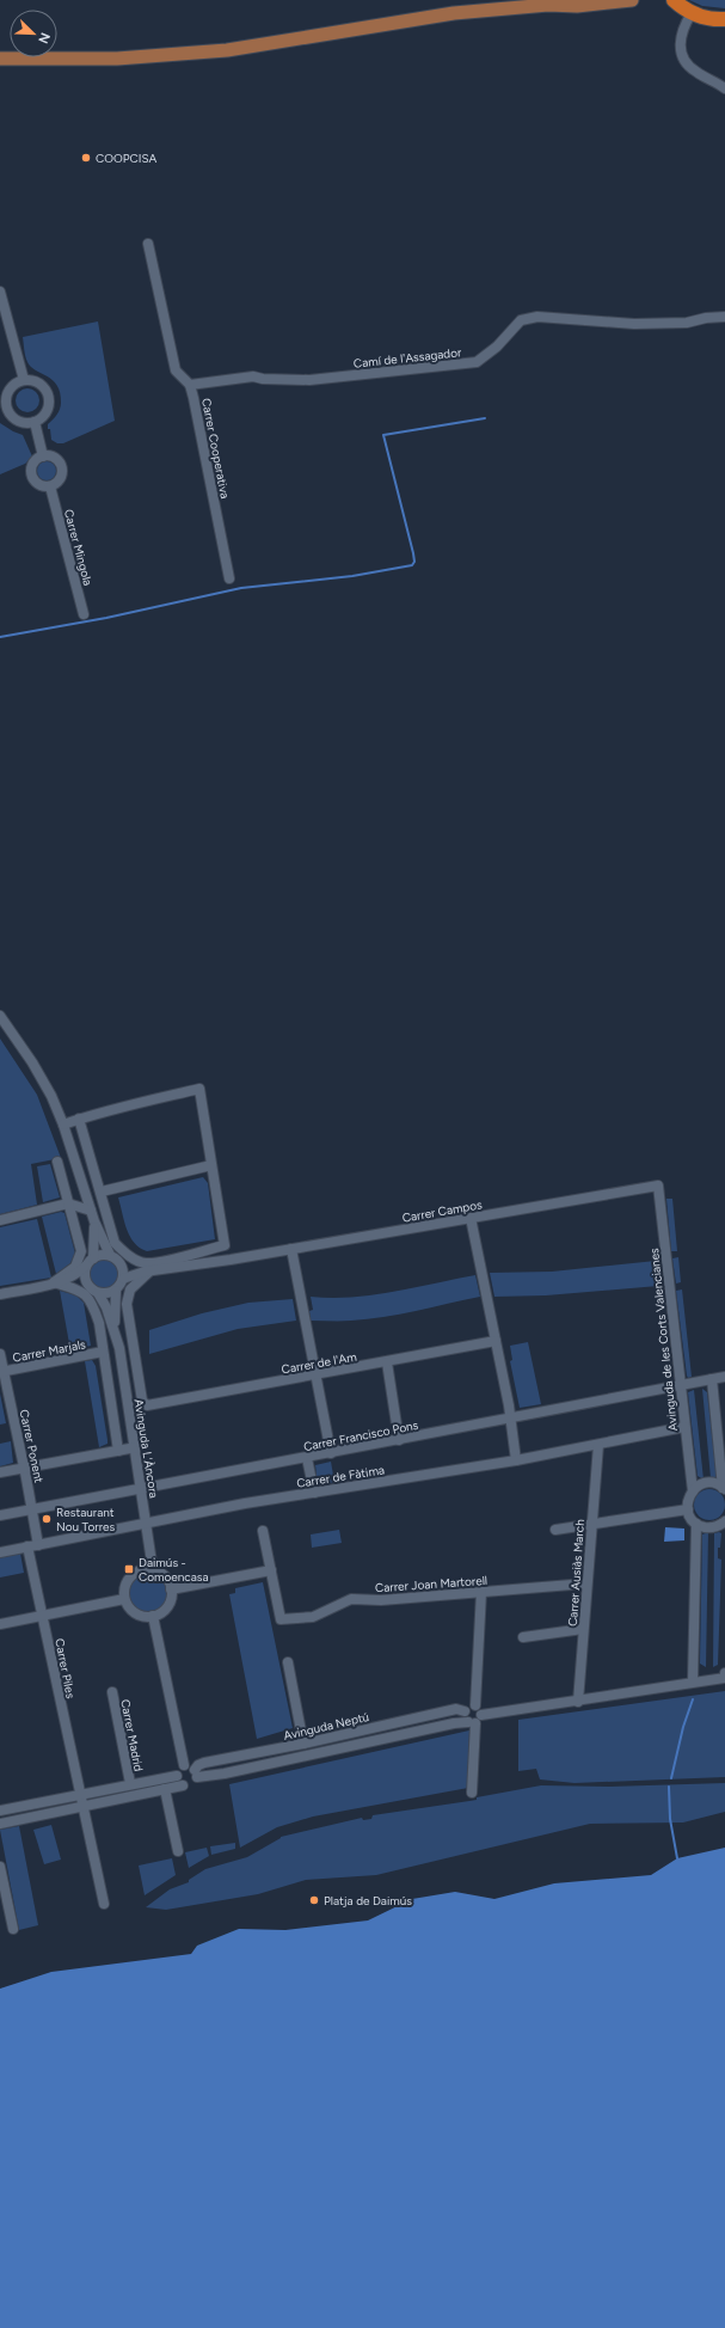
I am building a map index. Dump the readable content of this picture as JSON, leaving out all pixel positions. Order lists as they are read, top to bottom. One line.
{"streets":{"street":["Camí de l'Assagador","Carrer Cooperativa","Carrer Mingola","Carrer Campos","Avinguda de les Corts Valencianes","Carrer Marjals","Carrer de l'Am","Carrer Francisco Pons","Carrer Ponent","Avinguda L'Àncora","Carrer de Fàtima","Carrer Ausiàs March","Carrer Joan Martorell","Carrer Piles","Avinguda Neptú","Carrer Madrid"]},"crossings":[["Camí de l'Assagador","Carrer Cooperativa"],["Carrer Campos","Avinguda de les Corts Valencianes"],["Carrer Campos","Carrer de l'Am"],["Avinguda de les Corts Valencianes","Carrer Francisco Pons"],["Avinguda de les Corts Valencianes","Carrer de Fàtima"],["Carrer Marjals","Carrer Ponent"],["Carrer Francisco Pons","Carrer Ponent"],["Carrer Francisco Pons","Avinguda L'Àncora"],["Carrer Ponent","Carrer de Fàtima"],["Avinguda L'Àncora","Carrer de Fàtima"],["Carrer de Fàtima","Carrer Ausiàs March"],["Carrer de Fàtima","Carrer Piles"],["Carrer Ausiàs March","Carrer Joan Martorell"]],"places":{"other":["COOPCISA","Restaurant Nou Torres","Platja de Daimús"],"transit":["Daimús - Comoencasa"]},"north":"bottom right"}
